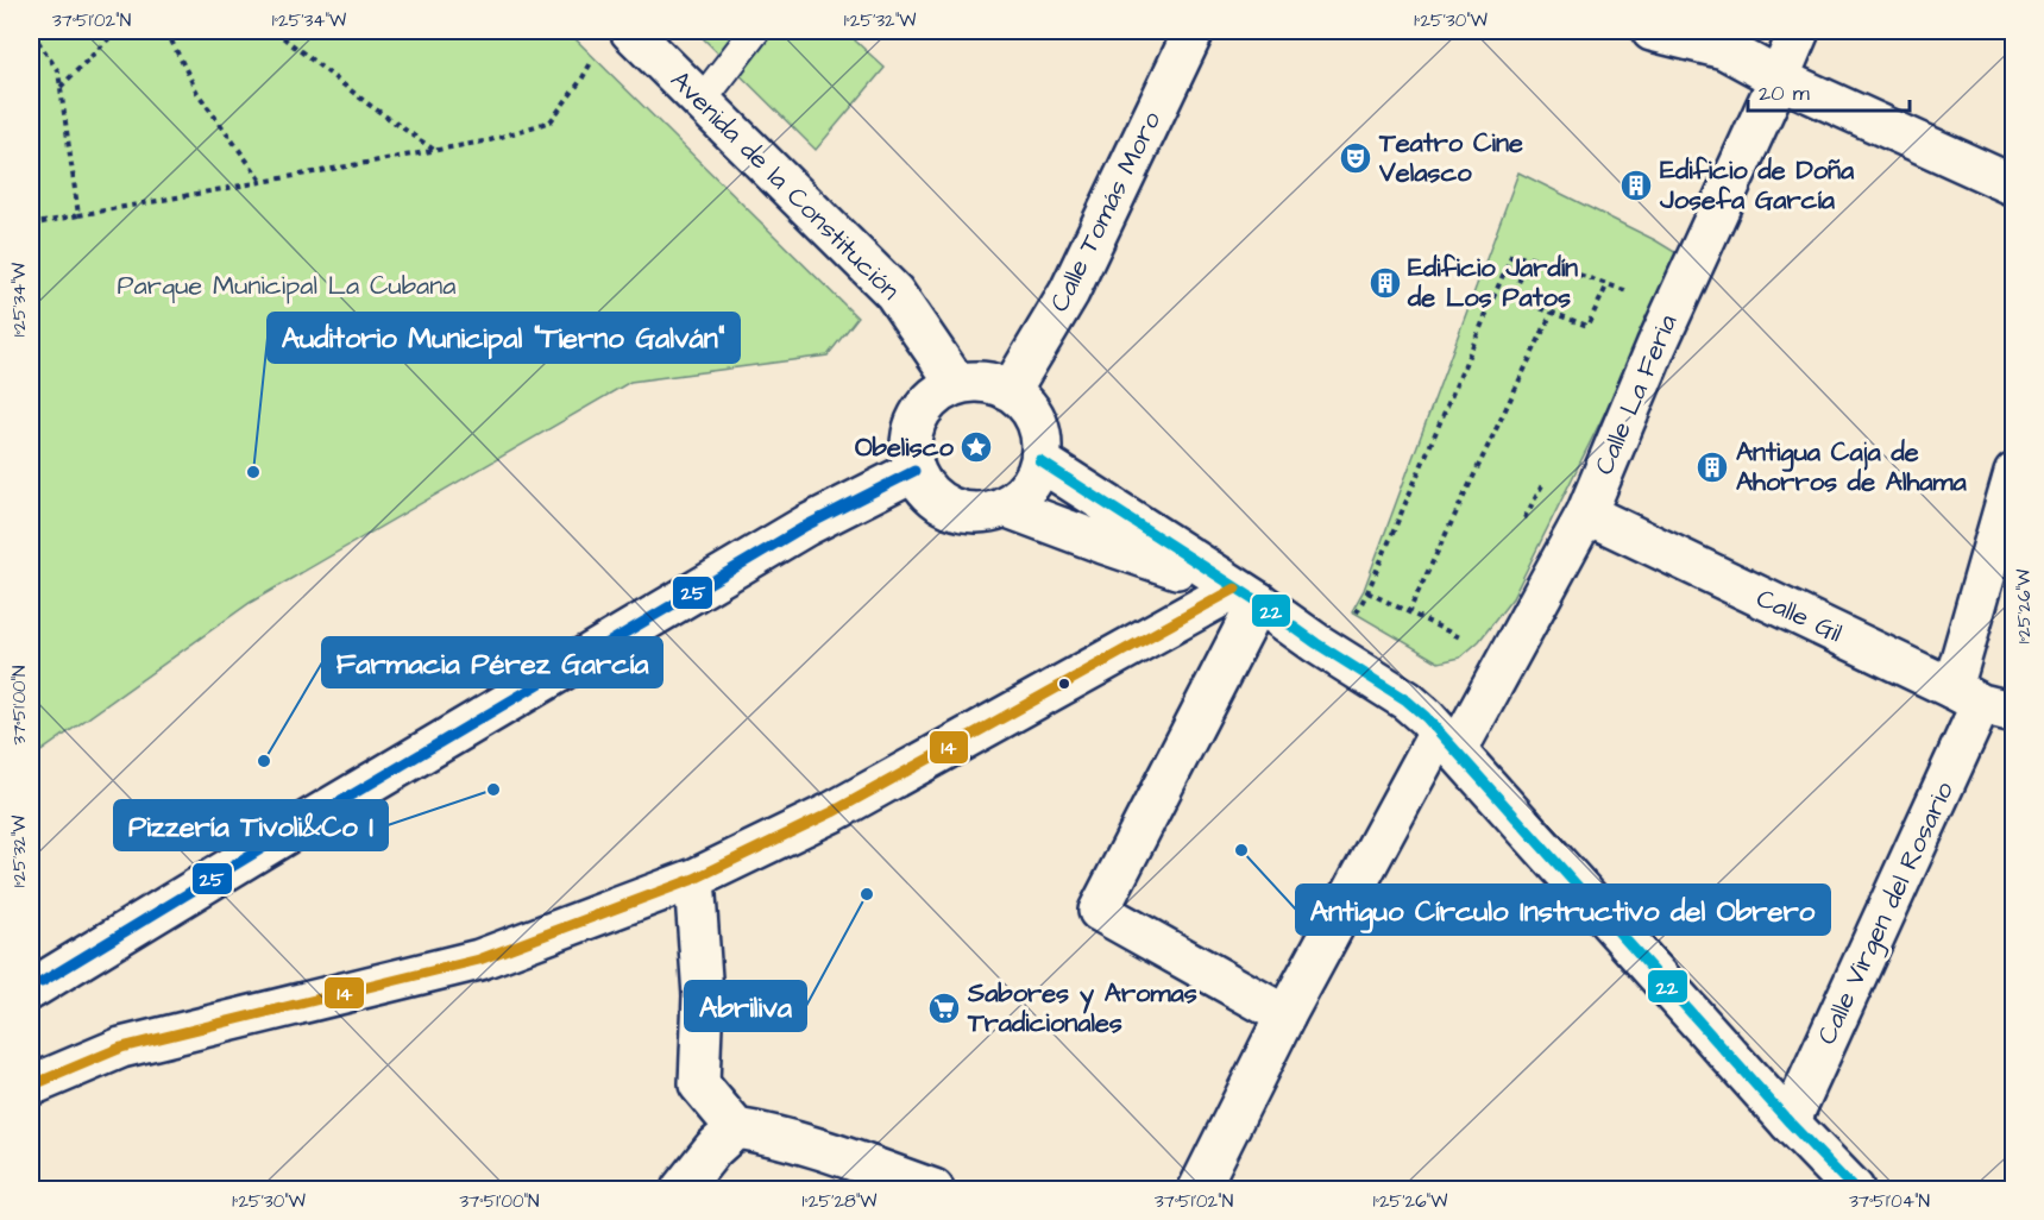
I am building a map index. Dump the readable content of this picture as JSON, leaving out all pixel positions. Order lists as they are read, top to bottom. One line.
{"streets":{"street":["Avenida de la Constitución","Calle Tomás Moro","Calle La Feria","Calle Gil","Calle Virgen del Rosario"]},"crossings":[["Avenida de la Constitución","Calle Tomás Moro"],["Calle La Feria","Calle Gil"],["Calle Gil","Calle Virgen del Rosario"]],"parks":["Parque Municipal La Cubana"],"places":{"theatre":["Teatro Cine Velasco"],"building":["Edificio de Doña Josefa García","Edificio Jardín de Los Patos","Antigua Caja de Ahorros de Alhama"],"place":["Obelisco"],"other":["Auditorio Municipal \"Tierno Galván\"","Farmacia Pérez García","Pizzería Tivoli&Co I","Antiguo Círculo Instructivo del Obrero","Abriliva"],"supermarket":["Sabores y Aromas Tradicionales"]},"lines":["transit line 22","transit line 25","transit line 14"],"scale_bar":"20 m","coordinates":["37°51'02\"N","1°25'34\"W","1°25'32\"W","1°25'30\"W","1°25'26\"W","37°51'00\"N","1°25'28\"W","37°51'04\"N"]}
